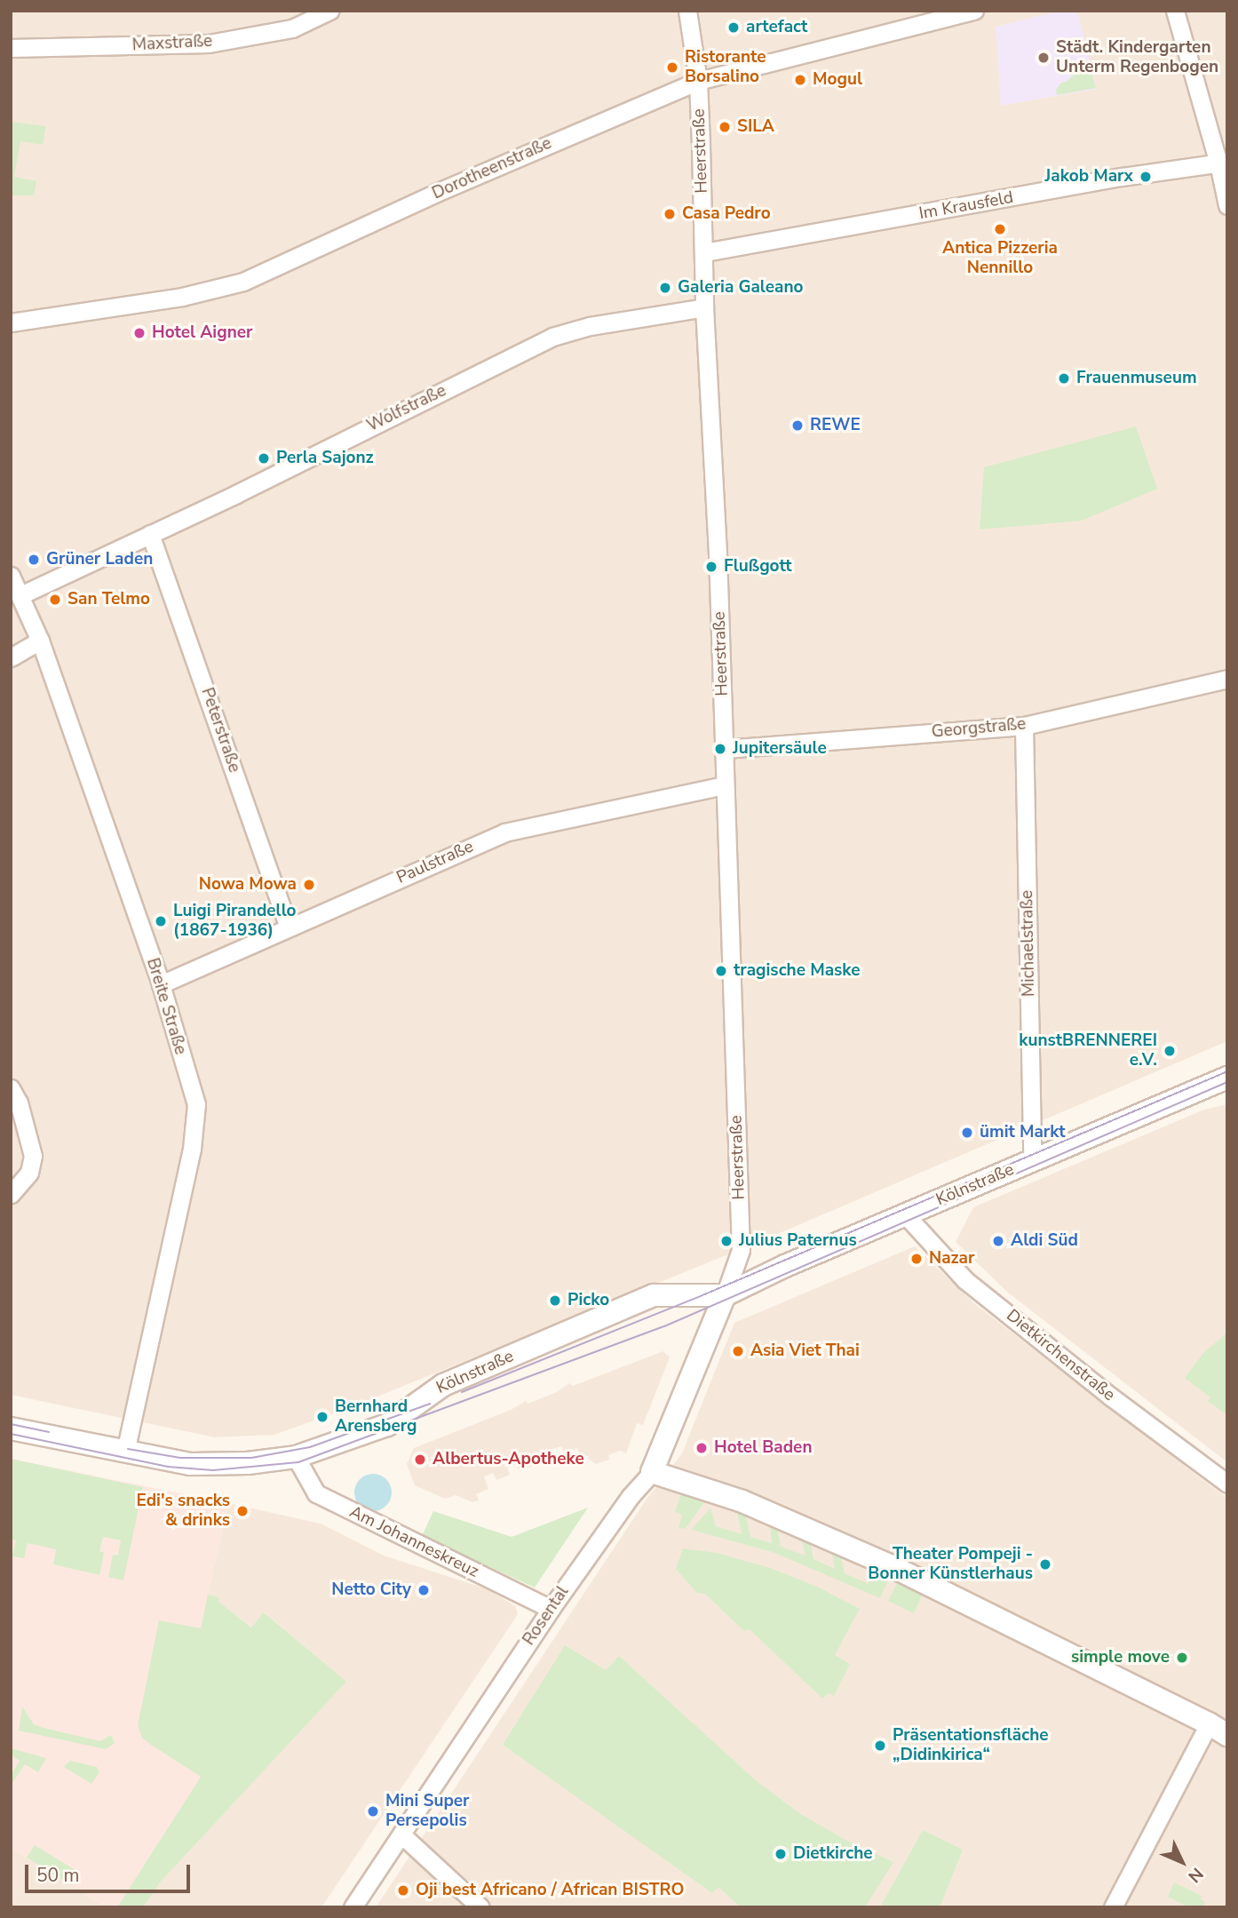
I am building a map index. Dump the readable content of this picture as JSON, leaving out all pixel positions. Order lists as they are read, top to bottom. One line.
{"streets":{"street":["Maxstraße","Heerstraße","Dorotheenstraße","Im Krausfeld","Wolfstraße","Georgstraße","Peterstraße","Paulstraße","Michaelstraße","Breite Straße","Kölnstraße","Dietkirchenstraße","Am Johanneskreuz","Rosental"]},"crossings":[["Heerstraße","Dorotheenstraße"],["Heerstraße","Im Krausfeld"],["Heerstraße","Wolfstraße"],["Heerstraße","Georgstraße"],["Heerstraße","Paulstraße"],["Heerstraße","Kölnstraße"],["Heerstraße","Rosental"],["Wolfstraße","Peterstraße"],["Wolfstraße","Breite Straße"],["Georgstraße","Michaelstraße"],["Peterstraße","Paulstraße"],["Paulstraße","Breite Straße"],["Michaelstraße","Kölnstraße"],["Breite Straße","Kölnstraße"],["Kölnstraße","Dietkirchenstraße"],["Kölnstraße","Am Johanneskreuz"],["Kölnstraße","Rosental"],["Am Johanneskreuz","Rosental"]],"places":["artefact","Städt. Kindergarten Unterm Regenbogen","Ristorante Borsalino","Mogul","SILA","Jakob Marx","Casa Pedro","Antica Pizzeria Nennillo","Galeria Galeano","Hotel Aigner","Frauenmuseum","REWE","Perla Sajonz","Grüner Laden","Flußgott","San Telmo","Jupitersäule","Nowa Mowa","Luigi Pirandello (1867-1936)","tragische Maske","kunstBRENNEREI e.V.","ümit Markt","Julius Paternus","Aldi Süd","Nazar","Picko","Asia Viet Thai","Bernhard Arensberg","Hotel Baden","Albertus-Apotheke","Edi's snacks & drinks","Theater Pompeji - Bonner Künstlerhaus","Netto City","simple move","Präsentationsfläche „Didinkirica“","Mini Super Persepolis","Dietkirche","Oji best Africano / African BISTRO"],"scale_bar":"50 m","north":"bottom right"}
